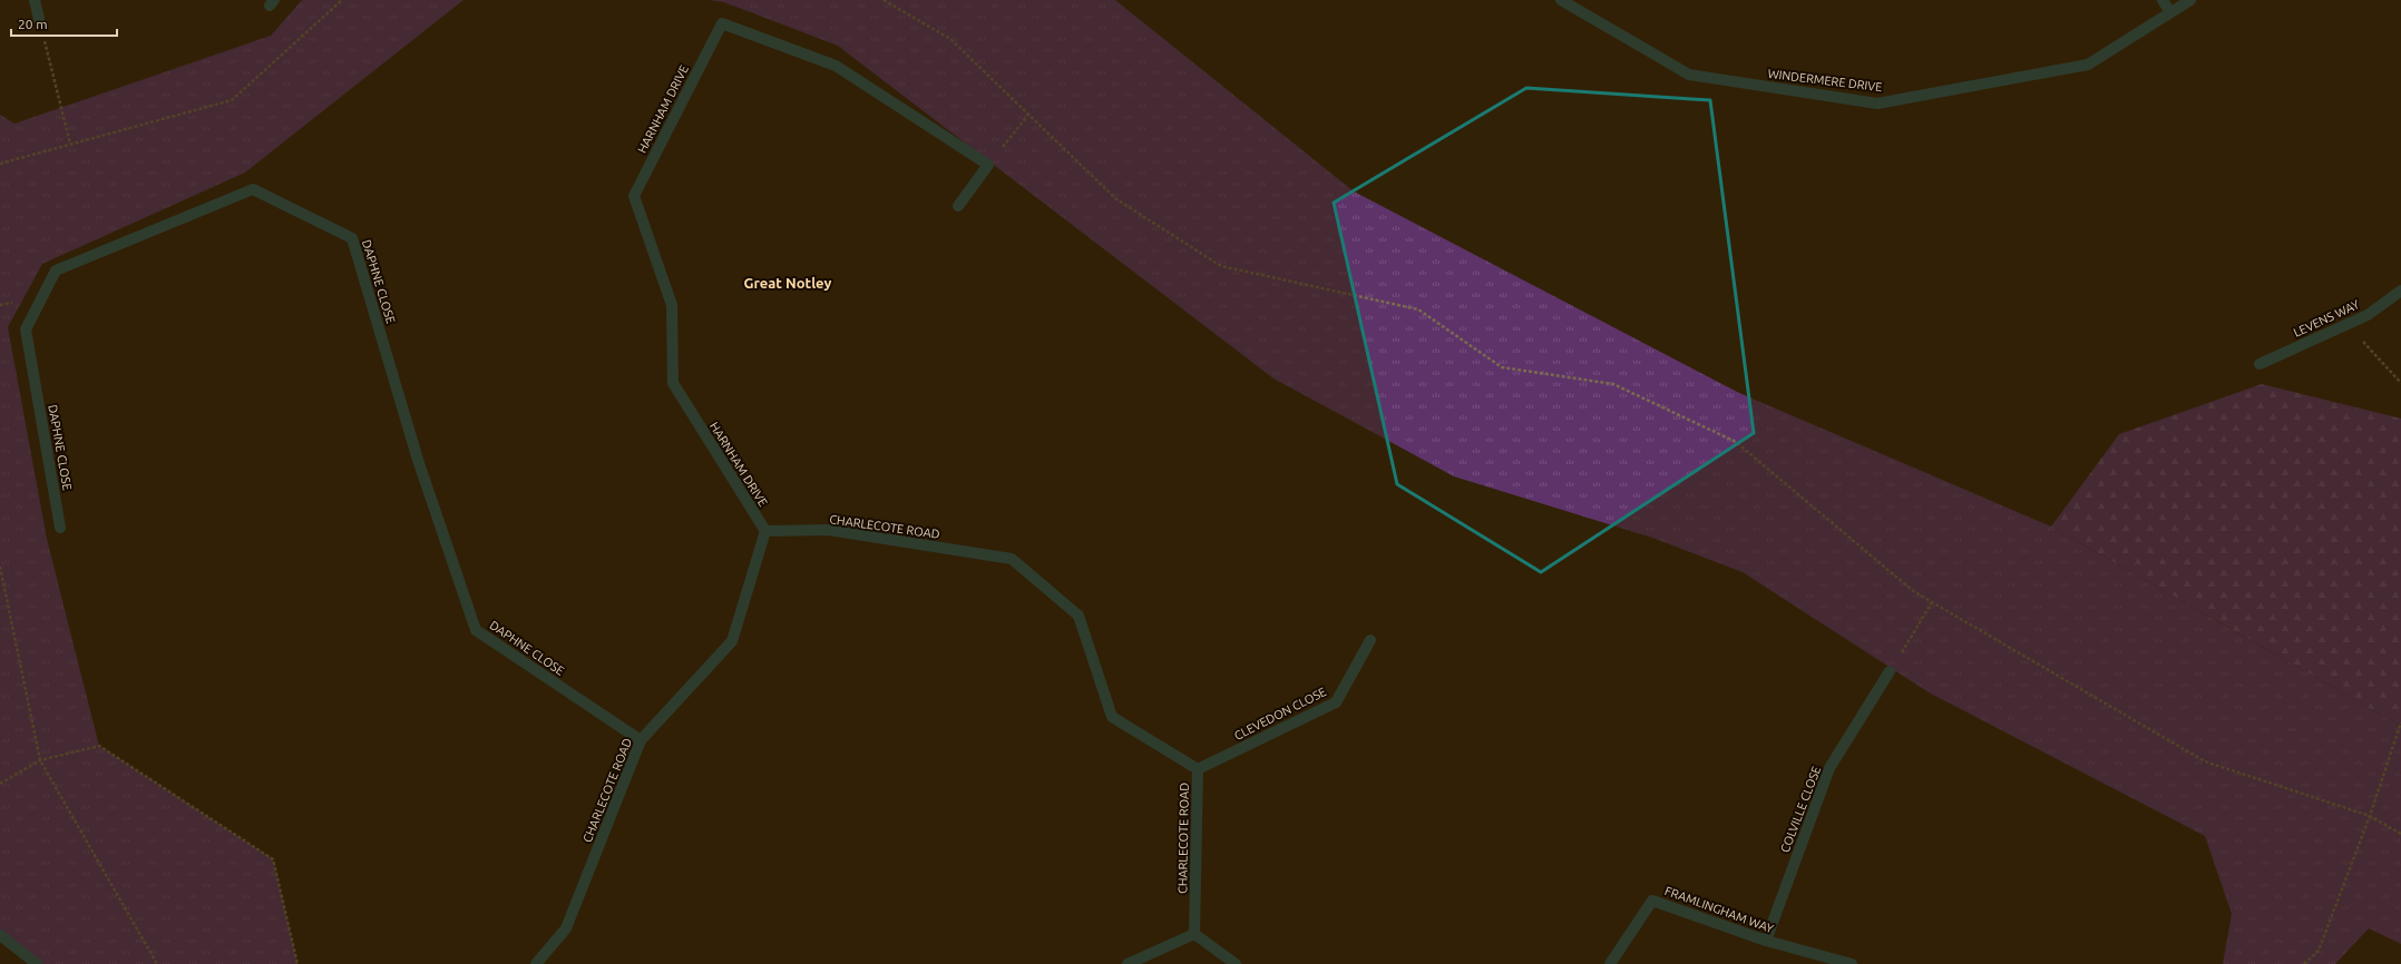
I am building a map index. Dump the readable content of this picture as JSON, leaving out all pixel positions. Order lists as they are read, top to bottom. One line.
{"streets":{"street":["WINDERMERE DRIVE","HARNHAM DRIVE","DAPHNE CLOSE","LEVENS WAY","CHARLECOTE ROAD","CLEVEDON CLOSE","COLVILLE CLOSE","FRAMLINGHAM WAY"]},"crossings":[["HARNHAM DRIVE","CHARLECOTE ROAD"],["DAPHNE CLOSE","CHARLECOTE ROAD"],["CHARLECOTE ROAD","CLEVEDON CLOSE"],["COLVILLE CLOSE","FRAMLINGHAM WAY"]],"districts":["Great Notley"],"scale_bar":"20 m"}
